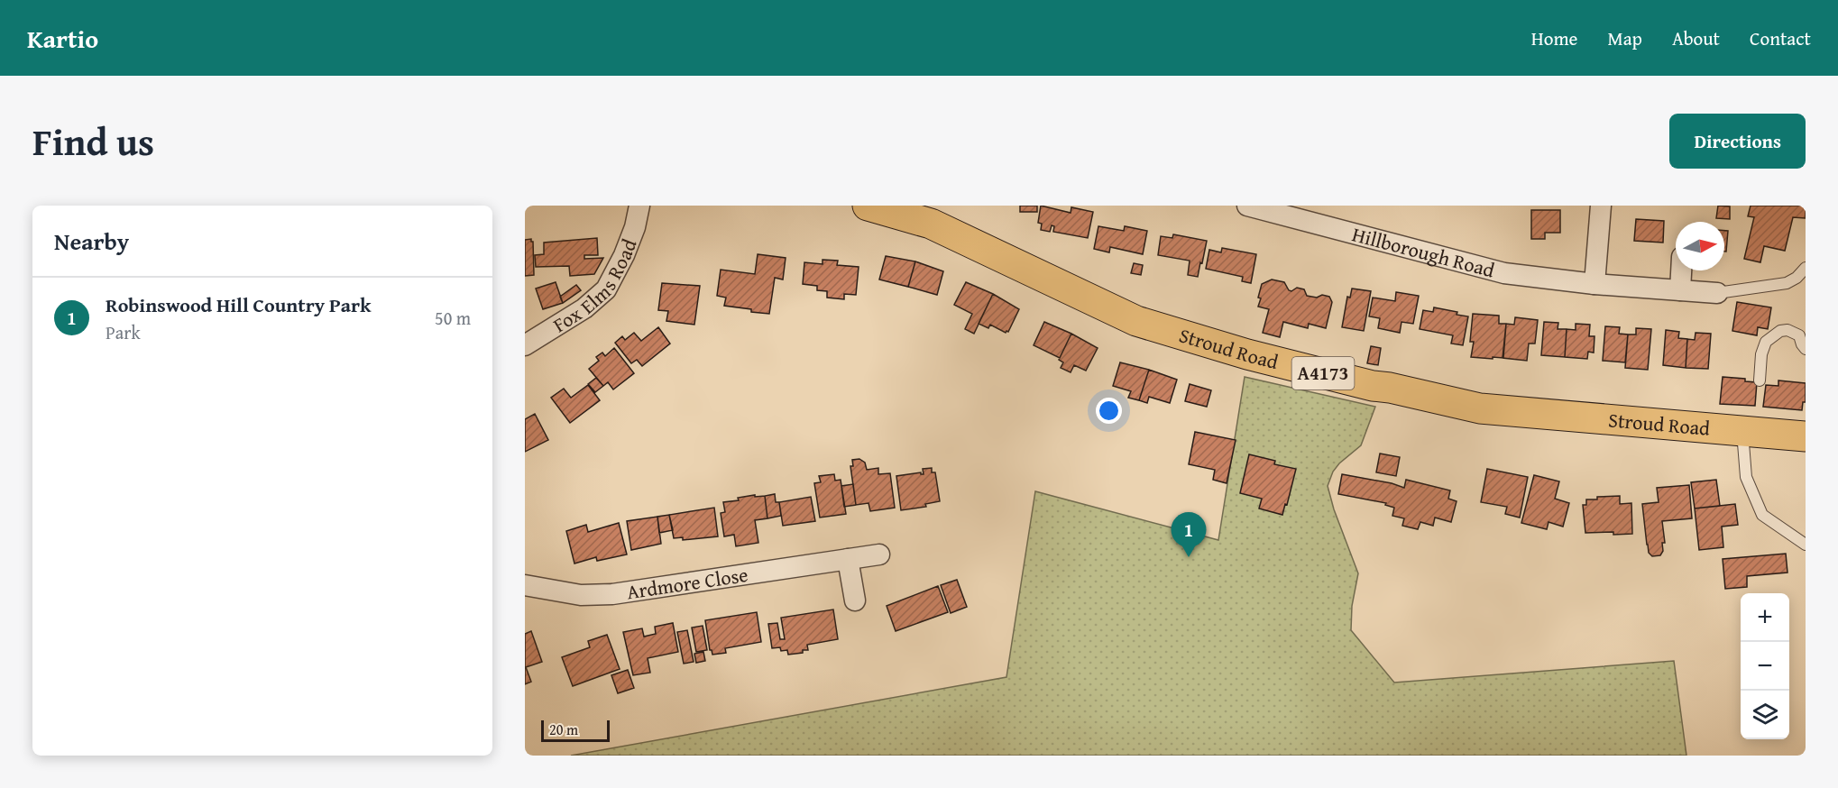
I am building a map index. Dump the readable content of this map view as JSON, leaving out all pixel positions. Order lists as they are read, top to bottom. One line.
{"streets":{"main road":["Stroud Road","A4173"],"street":["Hillborough Road","Fox Elms Road","Ardmore Close"]},"scale_bar":"20 m","north":"right","page":{"header":"Kartio","nav":["Home","Map","About","Contact"],"title":"Find us","buttons":"Directions","heading":"Nearby","list":[{"mark":"1","name":"Robinswood Hill Country Park","note":"Park","value":"50 m"}],"pins":"1","map_buttons":["+","−"],"scale":"20 m"}}
